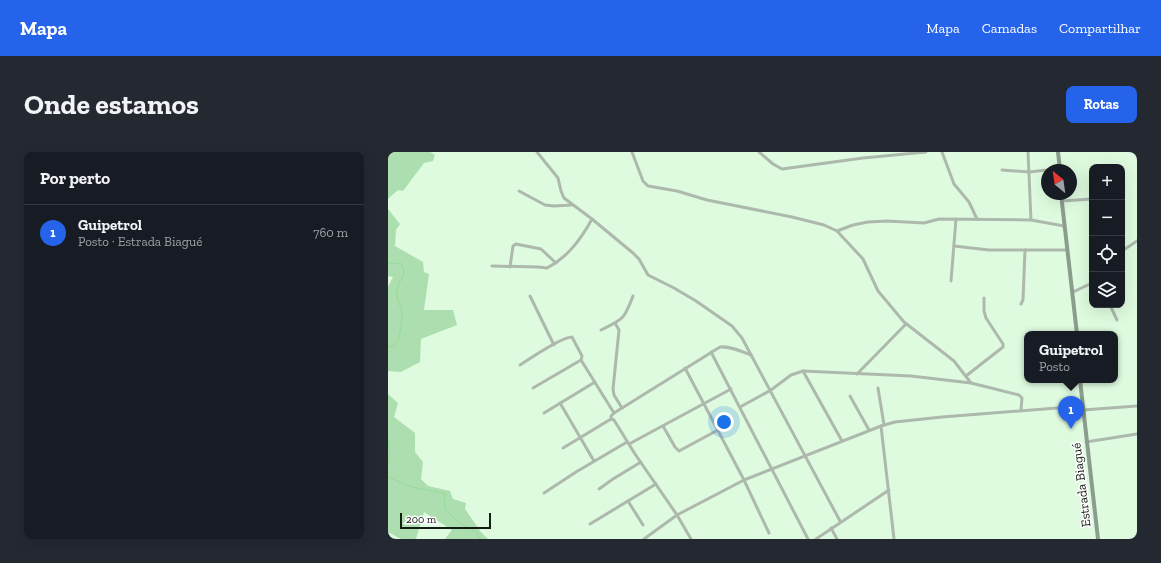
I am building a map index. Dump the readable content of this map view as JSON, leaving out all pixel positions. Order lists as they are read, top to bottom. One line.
{"streets":{"main road":["Estrada Biagué"]},"scale_bar":"200 m","north":"top left","page":{"header":"Mapa","nav":["Mapa","Camadas","Compartilhar"],"buttons":"Rotas","title":"Onde estamos","heading":"Por perto","map_buttons":["+","−"],"list":[{"mark":"1","name":"Guipetrol","note":"Posto · Estrada Biagué","value":"760 m"}],"popup":["Guipetrol","Posto"],"pins":"1","scale":"200 m"}}
